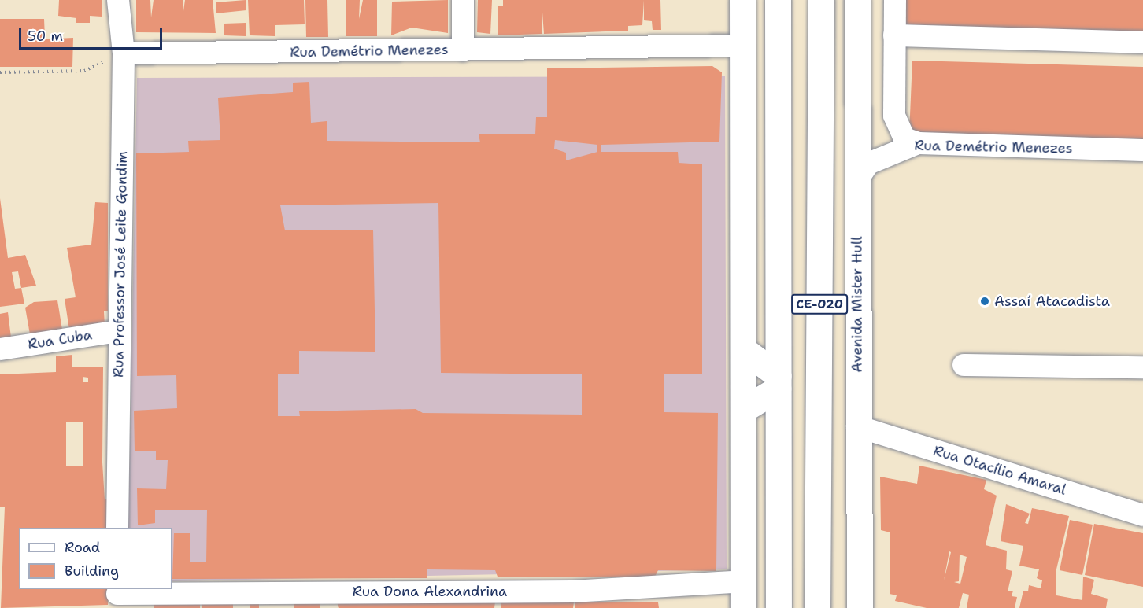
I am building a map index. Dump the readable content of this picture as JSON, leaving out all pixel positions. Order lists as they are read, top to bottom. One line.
{"streets":{"main road":["CE-020","Avenida Mister Hull"],"street":["Rua Demétrio Menezes","Rua Professor José Leite Gondim","Rua Cuba","Rua Otacílio Amaral","Rua Dona Alexandrina"]},"crossings":[["Rua Demétrio Menezes","Rua Professor José Leite Gondim"],["Rua Demétrio Menezes","Avenida Mister Hull"],["Rua Professor José Leite Gondim","Rua Cuba"],["Avenida Mister Hull","Rua Otacílio Amaral"]],"places":["Assaí Atacadista"],"legend":["Road","Building"],"scale_bar":"50 m"}
